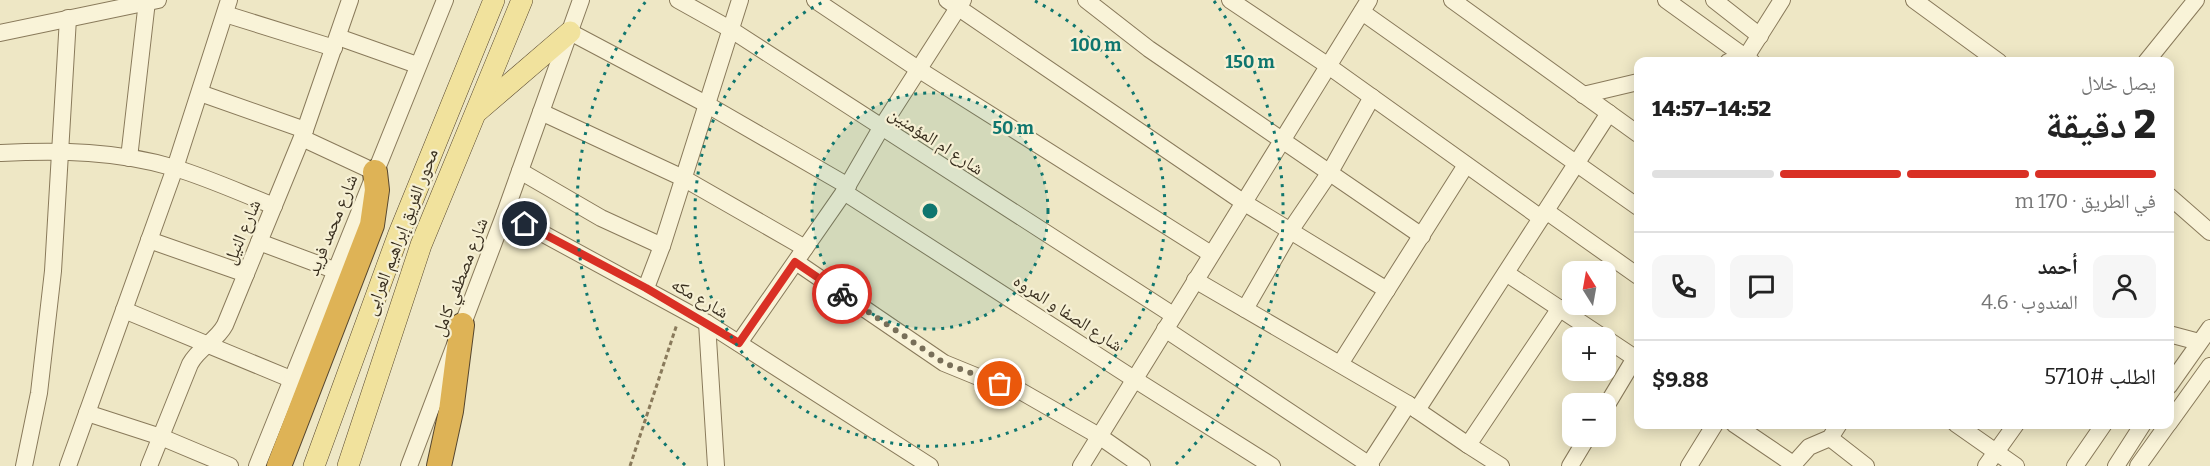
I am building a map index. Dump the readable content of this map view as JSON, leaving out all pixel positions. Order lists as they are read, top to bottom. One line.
{"streets":{"main road":["محور الفريق إبراهيم العرابى"],"street":["شارع ام المؤمنين","شارع محمد فريد","شارع النيل","شارع مصطفي كامل","شارع مكه","شارع الصفا و المروه"]},"crossings":[["شارع مصطفي كامل","شارع مكه"],["شارع مصطفي كامل","شارع الصفا و المروه"]],"north":"top","page":{"heading":["2 دقيقة","يصل خلال","14:52–14:57"],"panel":["أحمد","المندوب · 4.6","الطلب #5710","$9.88"],"bar":"في الطريق · 170 m","map_buttons":["+","−"]},"rings":["100 m","150 m","50 m"]}
